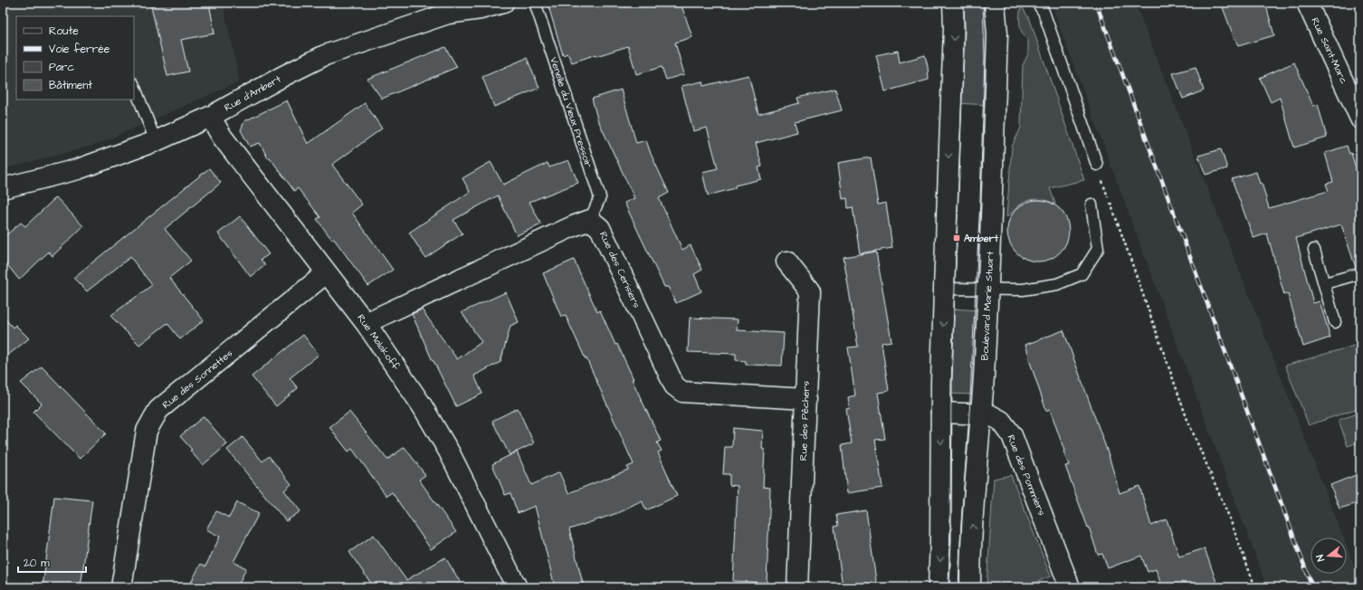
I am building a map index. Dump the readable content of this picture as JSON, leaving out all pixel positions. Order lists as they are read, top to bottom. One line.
{"streets":{"street":["Rue Saint-Marc","Rue d'Ambert","Rue des Cerisiers","Boulevard Marie Stuart","Rue Malakoff","Rue des Sonnettes","Rue des Pêchers","Rue des Pommiers"],"lane":["Venelle du Vieux Pressoir"]},"crossings":[["Rue d'Ambert","Rue Malakoff"],["Venelle du Vieux Pressoir","Rue des Cerisiers"],["Rue des Cerisiers","Rue des Pêchers"],["Boulevard Marie Stuart","Rue des Pommiers"],["Rue Malakoff","Rue des Sonnettes"]],"places":{"transit":["Ambert"]},"legend":["Route","Voie ferrée","Parc","Bâtiment"],"scale_bar":"20 m","north":"left"}
